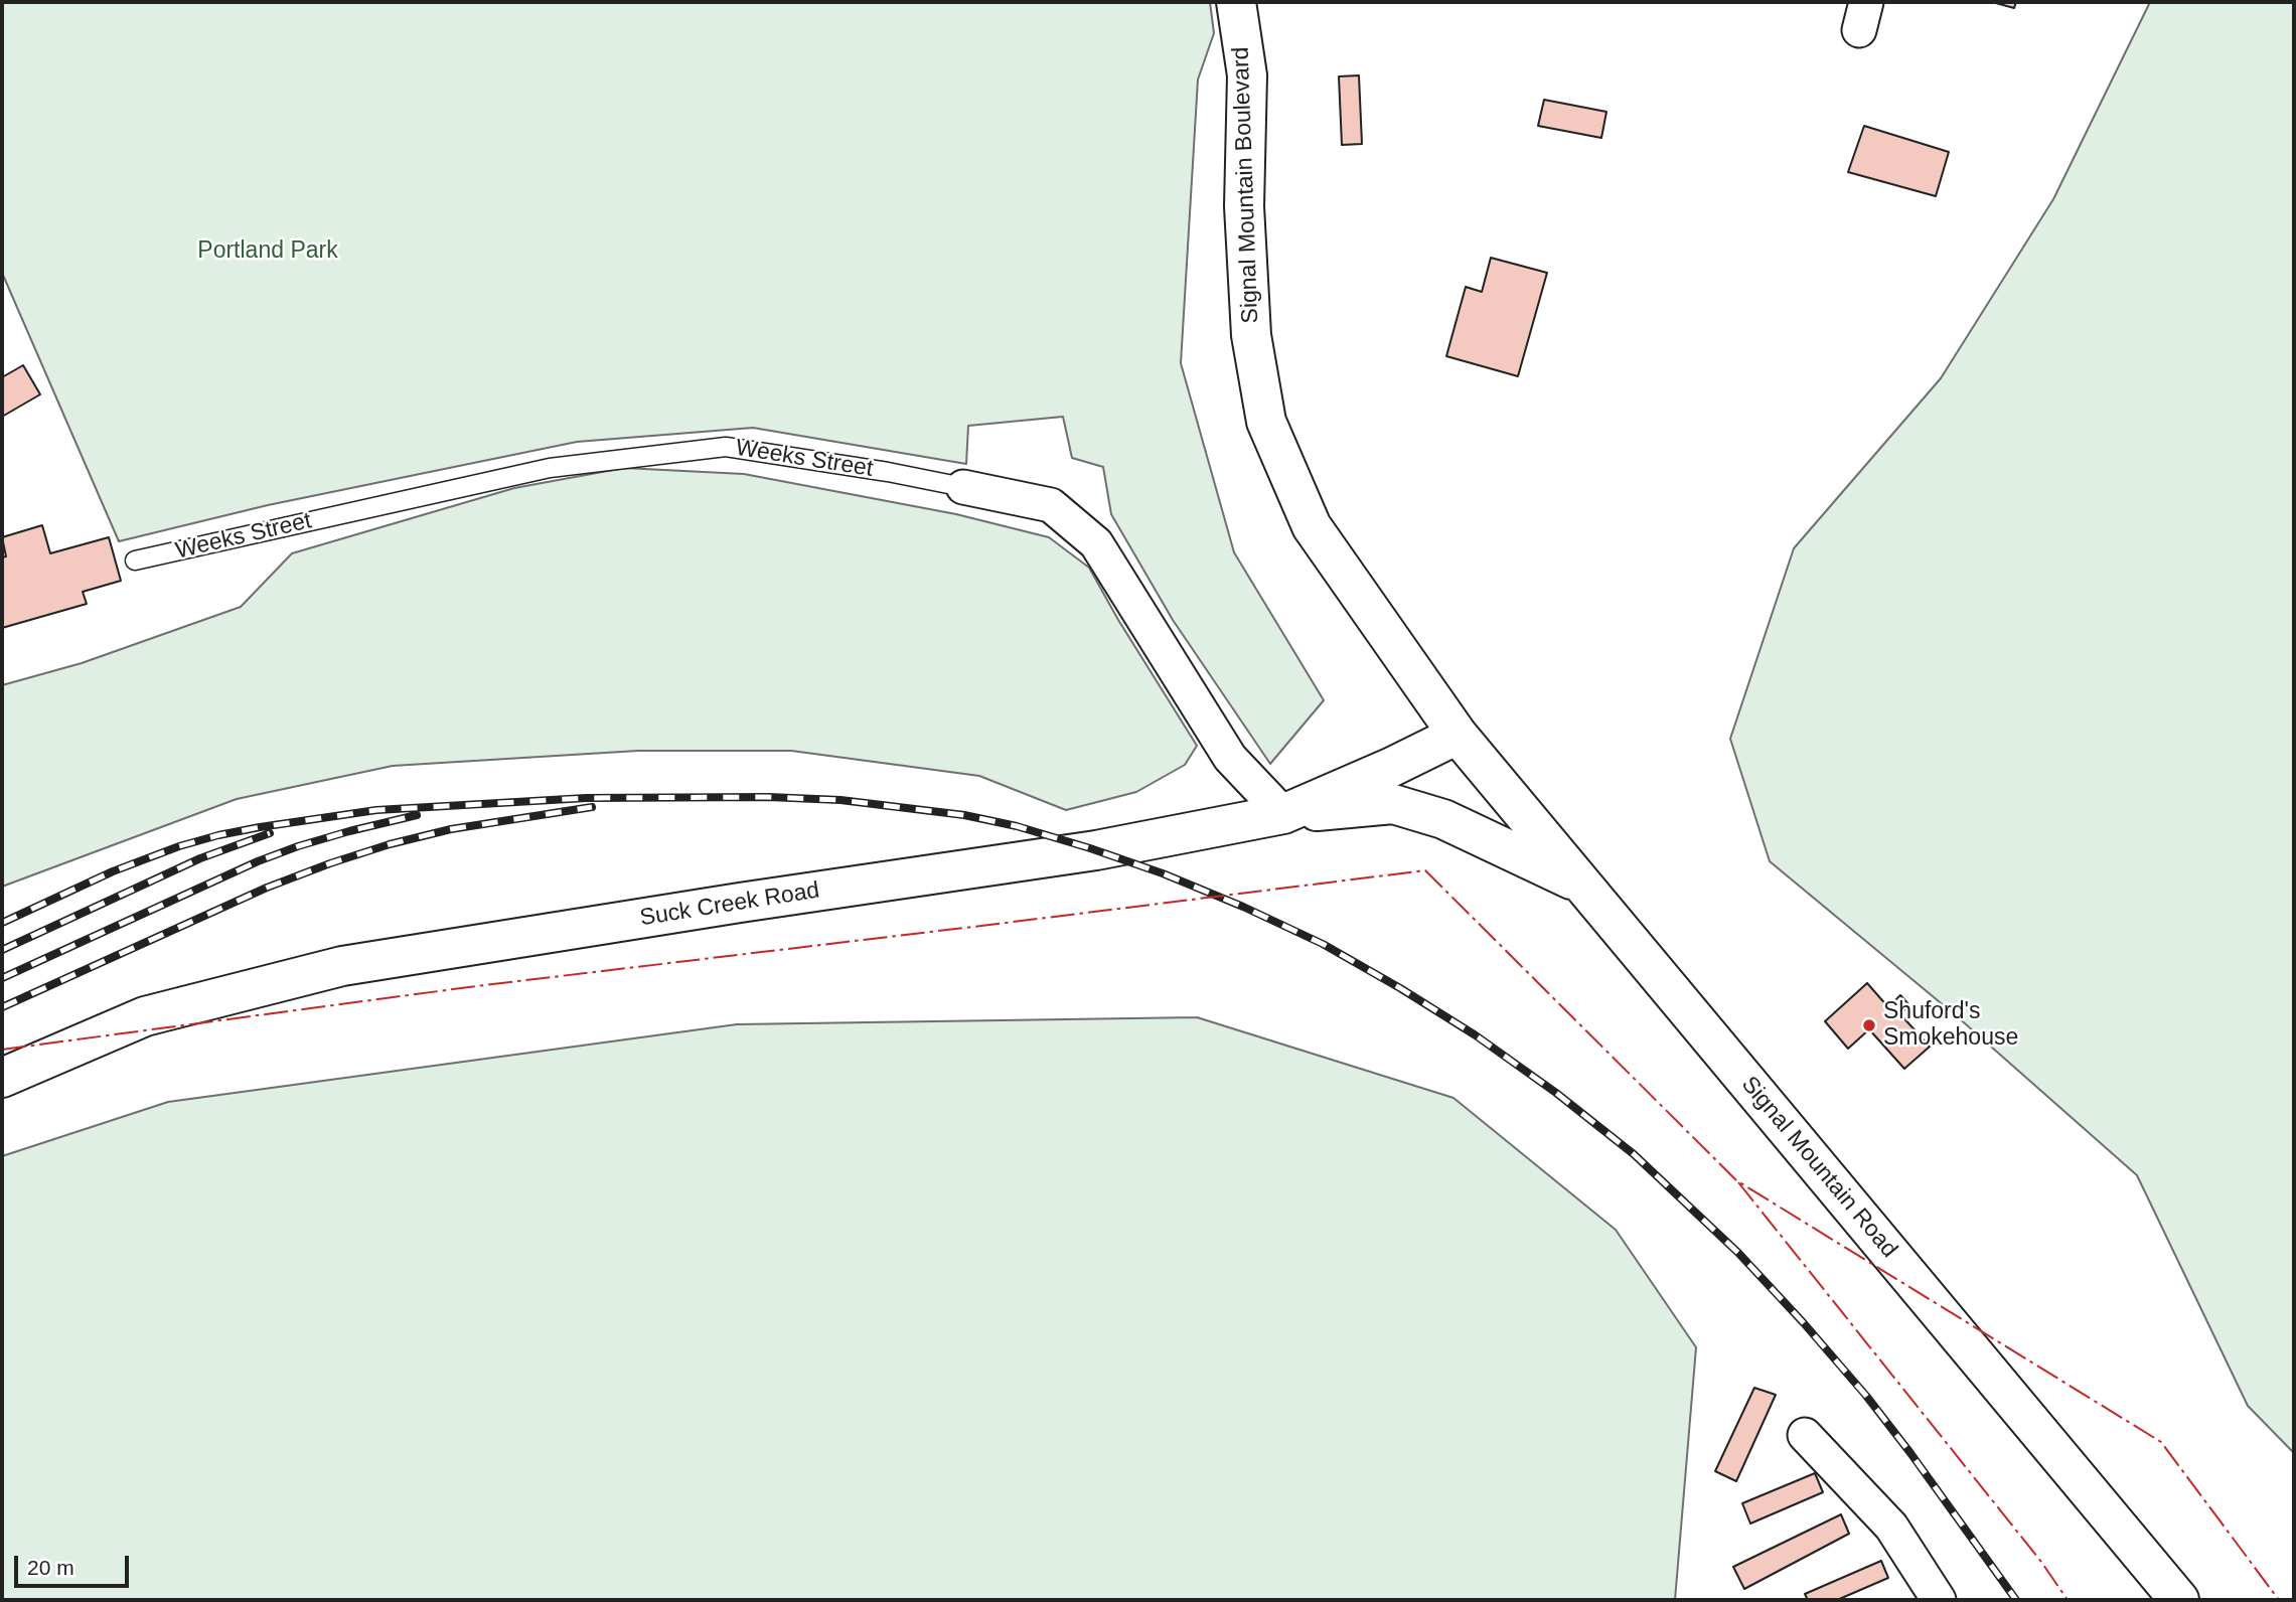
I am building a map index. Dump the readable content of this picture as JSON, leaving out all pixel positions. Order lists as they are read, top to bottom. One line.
{"streets":{"main road":["Signal Mountain Boulevard","Suck Creek Road","Signal Mountain Road"],"street":["Weeks Street"]},"crossings":[["Signal Mountain Boulevard","Suck Creek Road"],["Signal Mountain Boulevard","Signal Mountain Road"],["Weeks Street","Suck Creek Road"],["Suck Creek Road","Signal Mountain Road"]],"parks":["Portland Park"],"places":["Shuford's Smokehouse"],"scale_bar":"20 m"}
